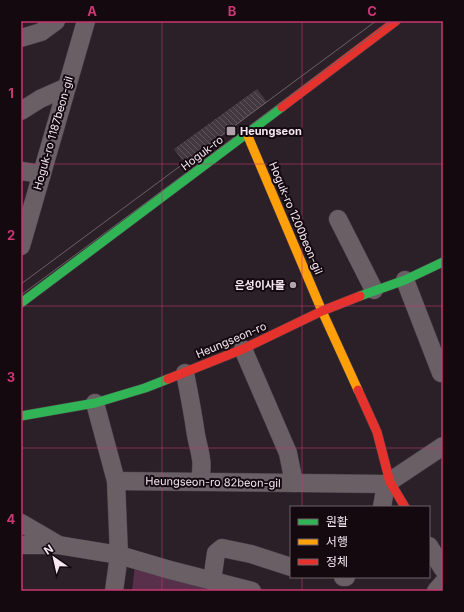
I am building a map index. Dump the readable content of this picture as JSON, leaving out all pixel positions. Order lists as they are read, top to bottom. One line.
{"streets":{"street":["Hoguk-ro 1187beon-gil","Hoguk-ro","Hoguk-ro 1200beon-gil","Heungseon-ro","Heungseon-ro 82beon-gil"]},"crossings":[["Hoguk-ro","Hoguk-ro 1200beon-gil"],["Hoguk-ro 1200beon-gil","Heungseon-ro"],["Hoguk-ro 1200beon-gil","Heungseon-ro 82beon-gil"]],"places":{"transit":["Heungseon"],"other":["은성이사몰"]},"legend":["원활","서행","정체"],"north":"top left","grid":{"columns":["A","B","C"],"rows":["1","2","3","4"]}}
